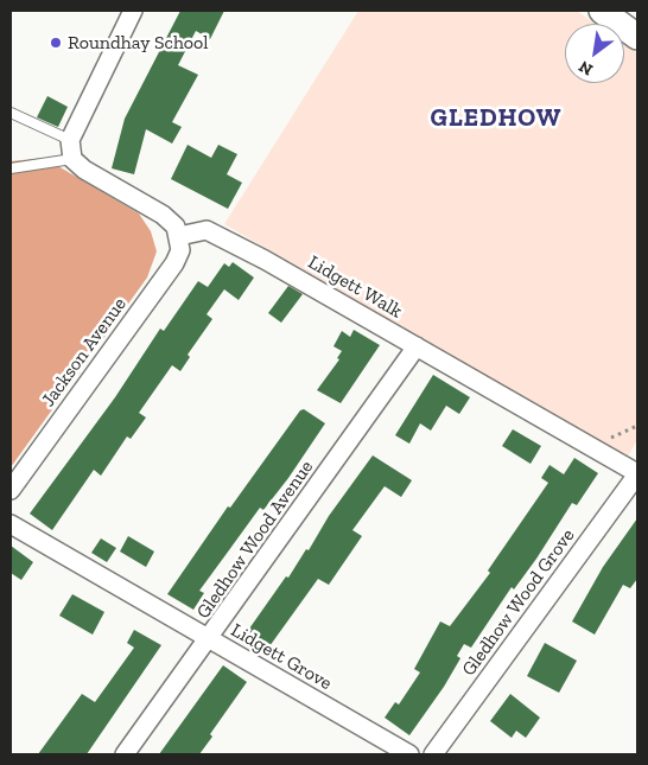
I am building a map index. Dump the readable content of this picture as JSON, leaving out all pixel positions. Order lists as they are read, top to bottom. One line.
{"streets":{"street":["Lidgett Walk","Jackson Avenue","Gledhow Wood Avenue","Gledhow Wood Grove","Lidgett Grove"]},"crossings":[["Lidgett Walk","Jackson Avenue"],["Lidgett Walk","Gledhow Wood Avenue"],["Lidgett Walk","Gledhow Wood Grove"],["Gledhow Wood Avenue","Lidgett Grove"]],"districts":["GLEDHOW"],"places":["Roundhay School"],"north":"bottom left"}
